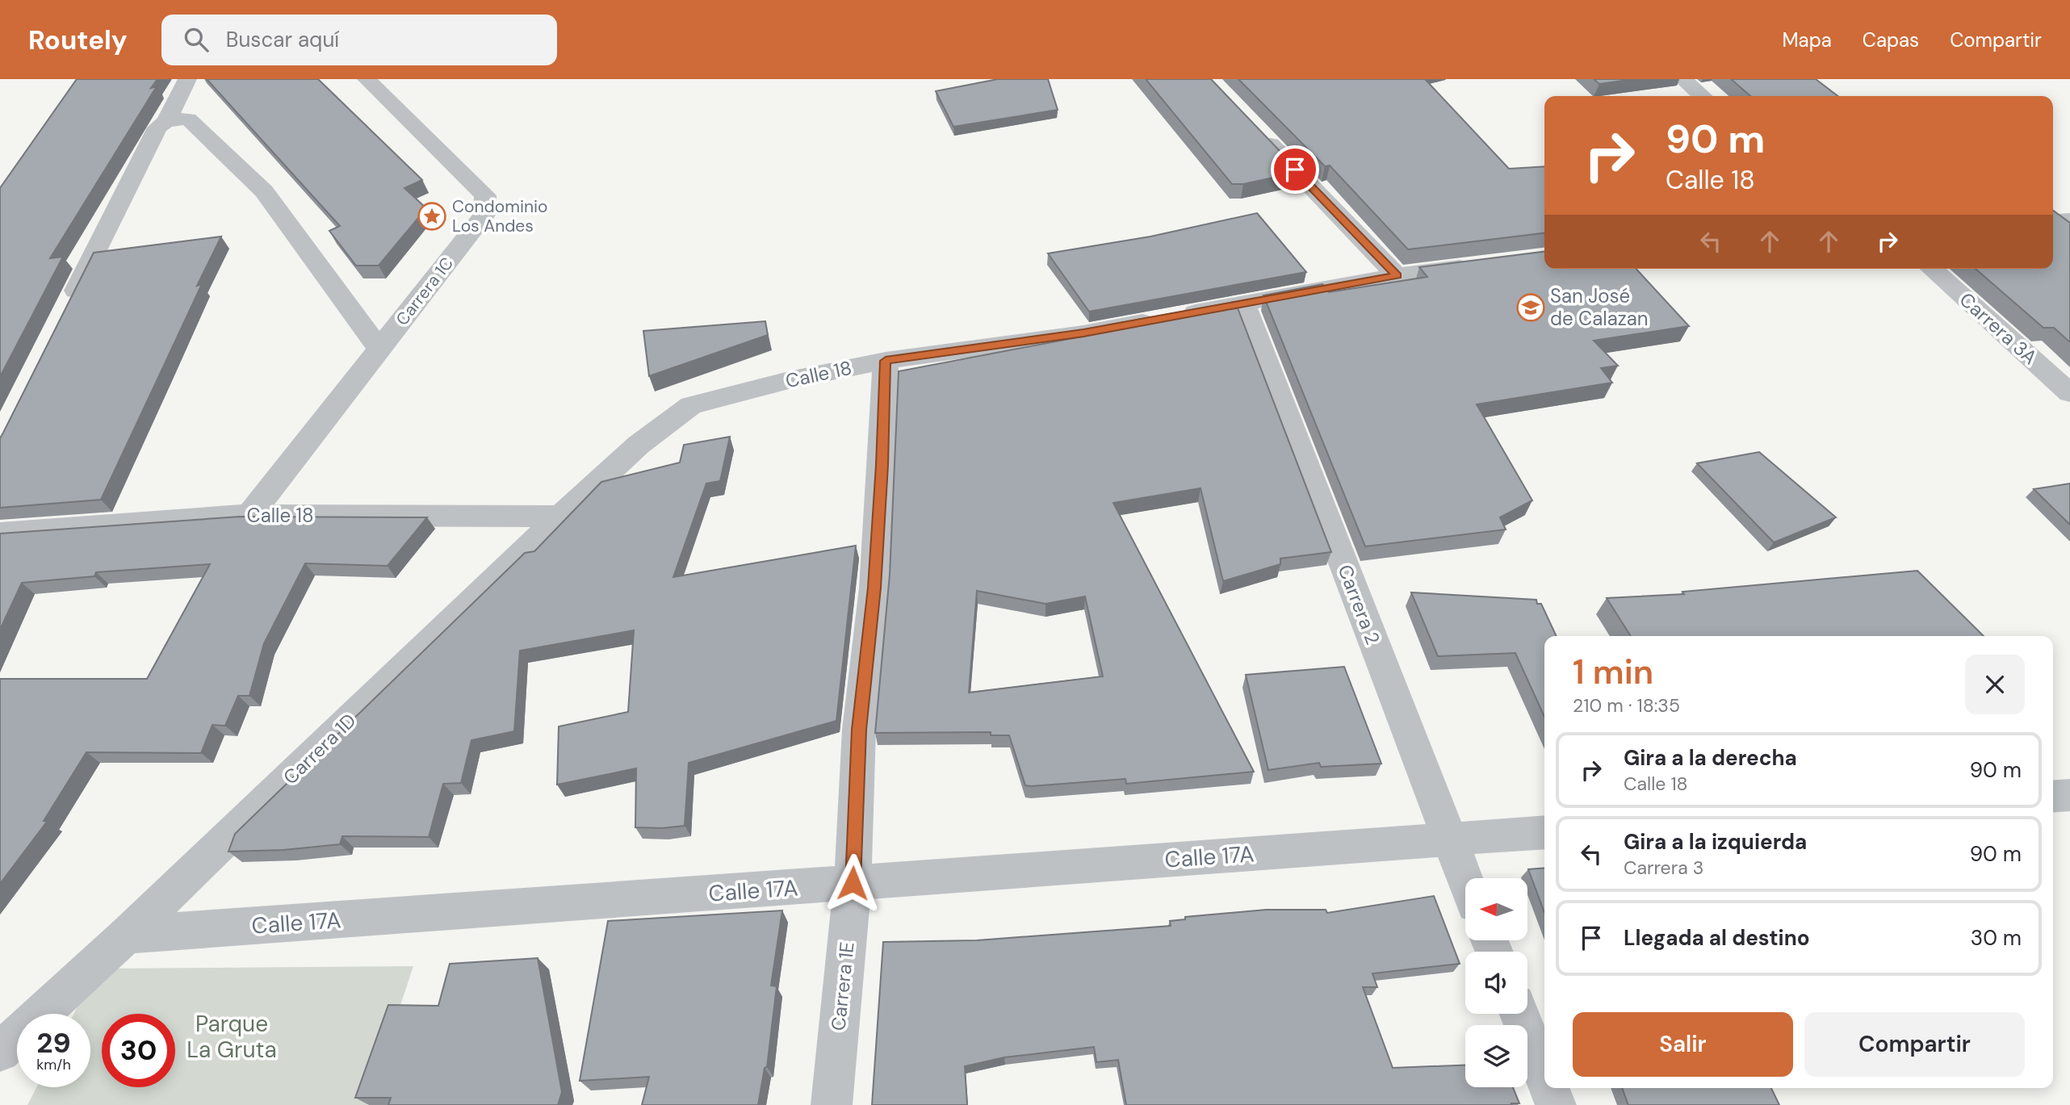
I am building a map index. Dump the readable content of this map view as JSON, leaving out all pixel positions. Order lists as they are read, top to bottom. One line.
{"streets":{"street":["Carrera 1C","Carrera 3A","Calle 18","Carrera 2","Carrera 1D","Calle 17A","Carrera 1E"]},"crossings":[["Carrera 1C","Calle 18"],["Calle 18","Carrera 2"],["Calle 18","Carrera 1D"],["Calle 18","Carrera 1E"],["Carrera 2","Calle 17A"],["Carrera 1D","Calle 17A"],["Calle 17A","Carrera 1E"]],"parks":["Parque La Gruta"],"places":{"place":["Condominio Los Andes"],"school or university":["San José de Calazan"]},"north":"left","page":{"header":"Routely","search":"Buscar aquí","nav":["Mapa","Capas","Compartir"],"turn":["90 m","Calle 18"],"heading":["1 min","210 m · 18:35"],"list":[{"name":"Gira a la derecha","note":"Calle 18","value":"90 m"},{"name":"Gira a la izquierda","note":"Carrera 3","value":"90 m"},{"name":"Llegada al destino","value":"30 m"}],"buttons":["Salir","Compartir"],"speed":"29 km/h","limit":"30"}}
